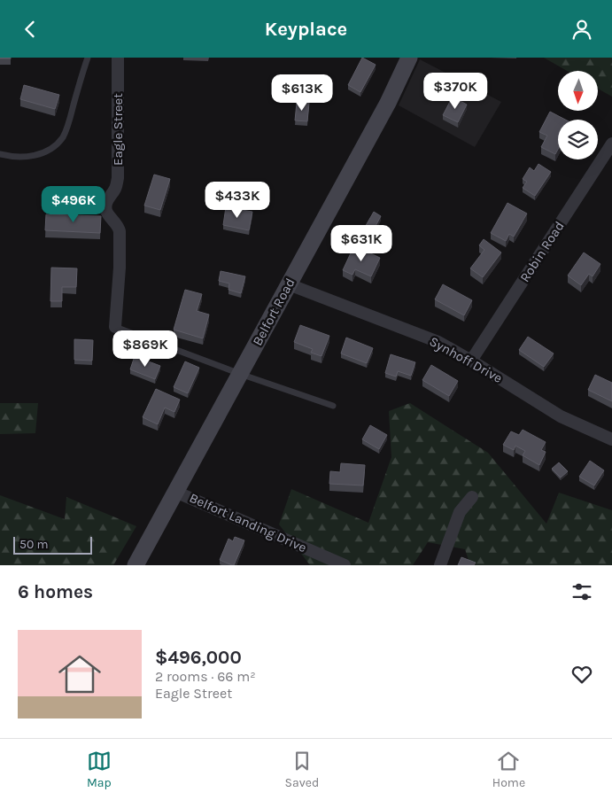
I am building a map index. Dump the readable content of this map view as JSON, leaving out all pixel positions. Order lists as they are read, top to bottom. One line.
{"streets":{"street":["Eagle Street","Robin Road","Belfort Road","Synhoff Drive","Belfort Landing Drive"]},"crossings":[["Robin Road","Synhoff Drive"],["Belfort Road","Synhoff Drive"],["Belfort Road","Belfort Landing Drive"]],"scale_bar":"50 m","north":"bottom","page":{"header":"Keyplace","price":["$370K","$613K","$433K","$496K","$631K","$869K"],"scale":"50 m","heading":"6 homes","list":[{"name":"$496,000","note":"2 rooms · 66 m² · Eagle Street"}],"tabs":["Map","Saved","Home"]}}
